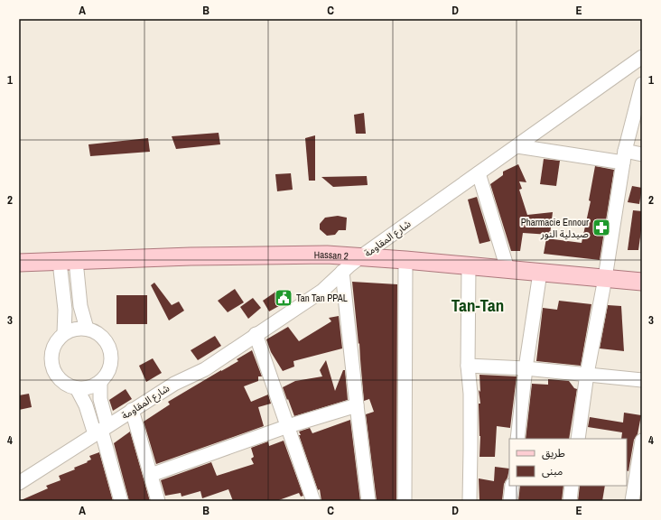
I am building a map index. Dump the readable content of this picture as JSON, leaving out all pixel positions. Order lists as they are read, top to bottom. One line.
{"streets":{"main road":["Hassan 2"],"street":["شارع المقاومة"]},"crossings":[["شارع المقاومة","Hassan 2"]],"districts":["Tan-Tan"],"places":{"pharmacy":["Pharmacie Ennour صيدلية النور"],"public building":["Tan Tan PPAL"]},"legend":["طريق","مبنى"],"grid":{"columns":["A","B","C","D","E"],"rows":["1","2","3","4"]}}
